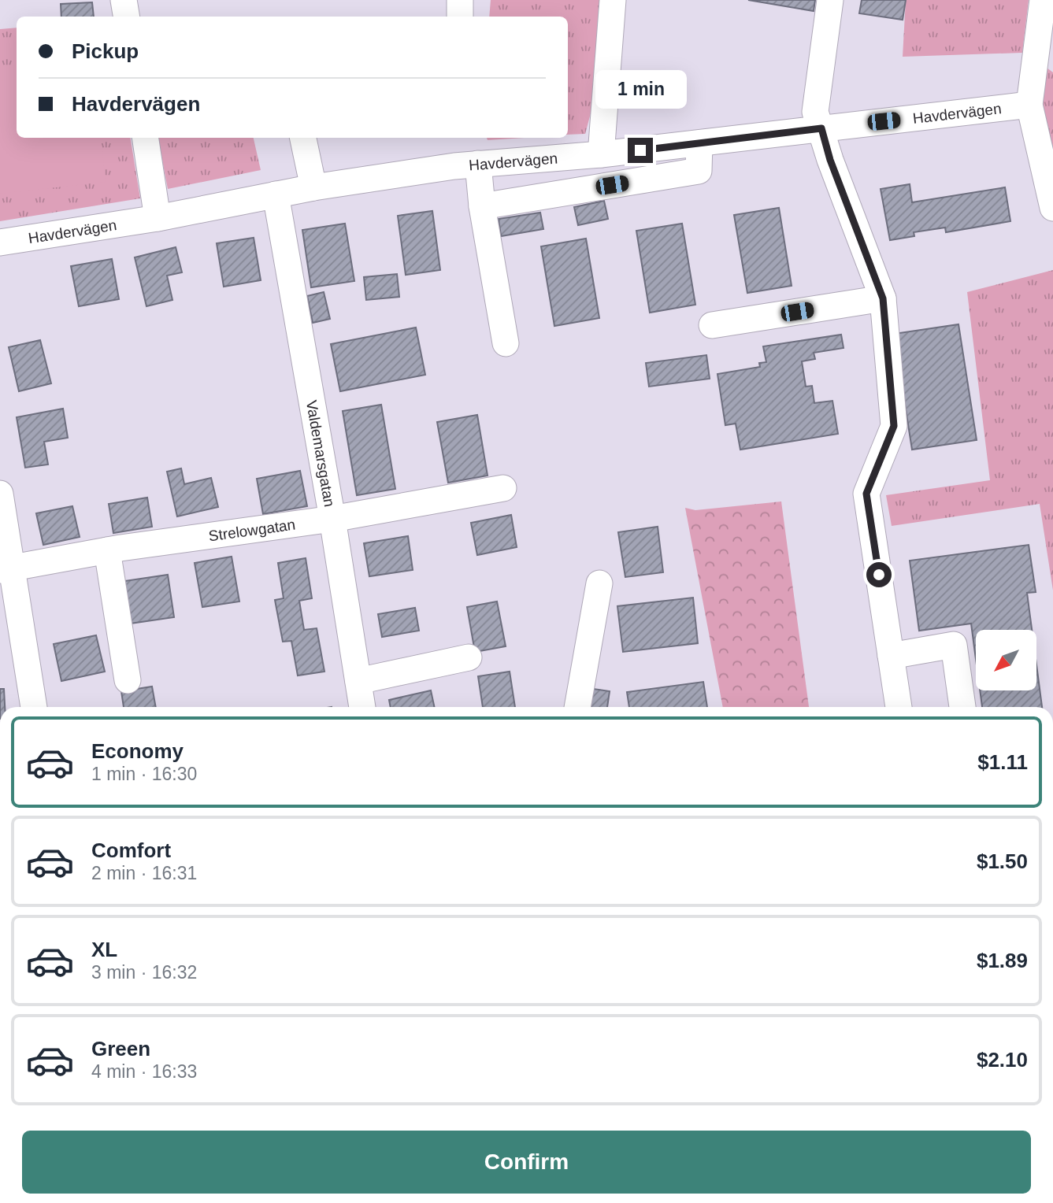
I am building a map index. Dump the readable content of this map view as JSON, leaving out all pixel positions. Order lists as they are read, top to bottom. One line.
{"streets":{"street":["Havdervägen","Valdemarsgatan","Strelowgatan"]},"crossings":[["Havdervägen","Valdemarsgatan"],["Valdemarsgatan","Strelowgatan"]],"north":"bottom left","page":{"banner":["Pickup","Havdervägen"],"bubble":"1 min","list":[{"name":"Economy","note":"1 min · 16:30","value":"$1.11"},{"name":"Comfort","note":"2 min · 16:31","value":"$1.50"},{"name":"XL","note":"3 min · 16:32","value":"$1.89"},{"name":"Green","note":"4 min · 16:33","value":"$2.10"}],"buttons":"Confirm"}}
